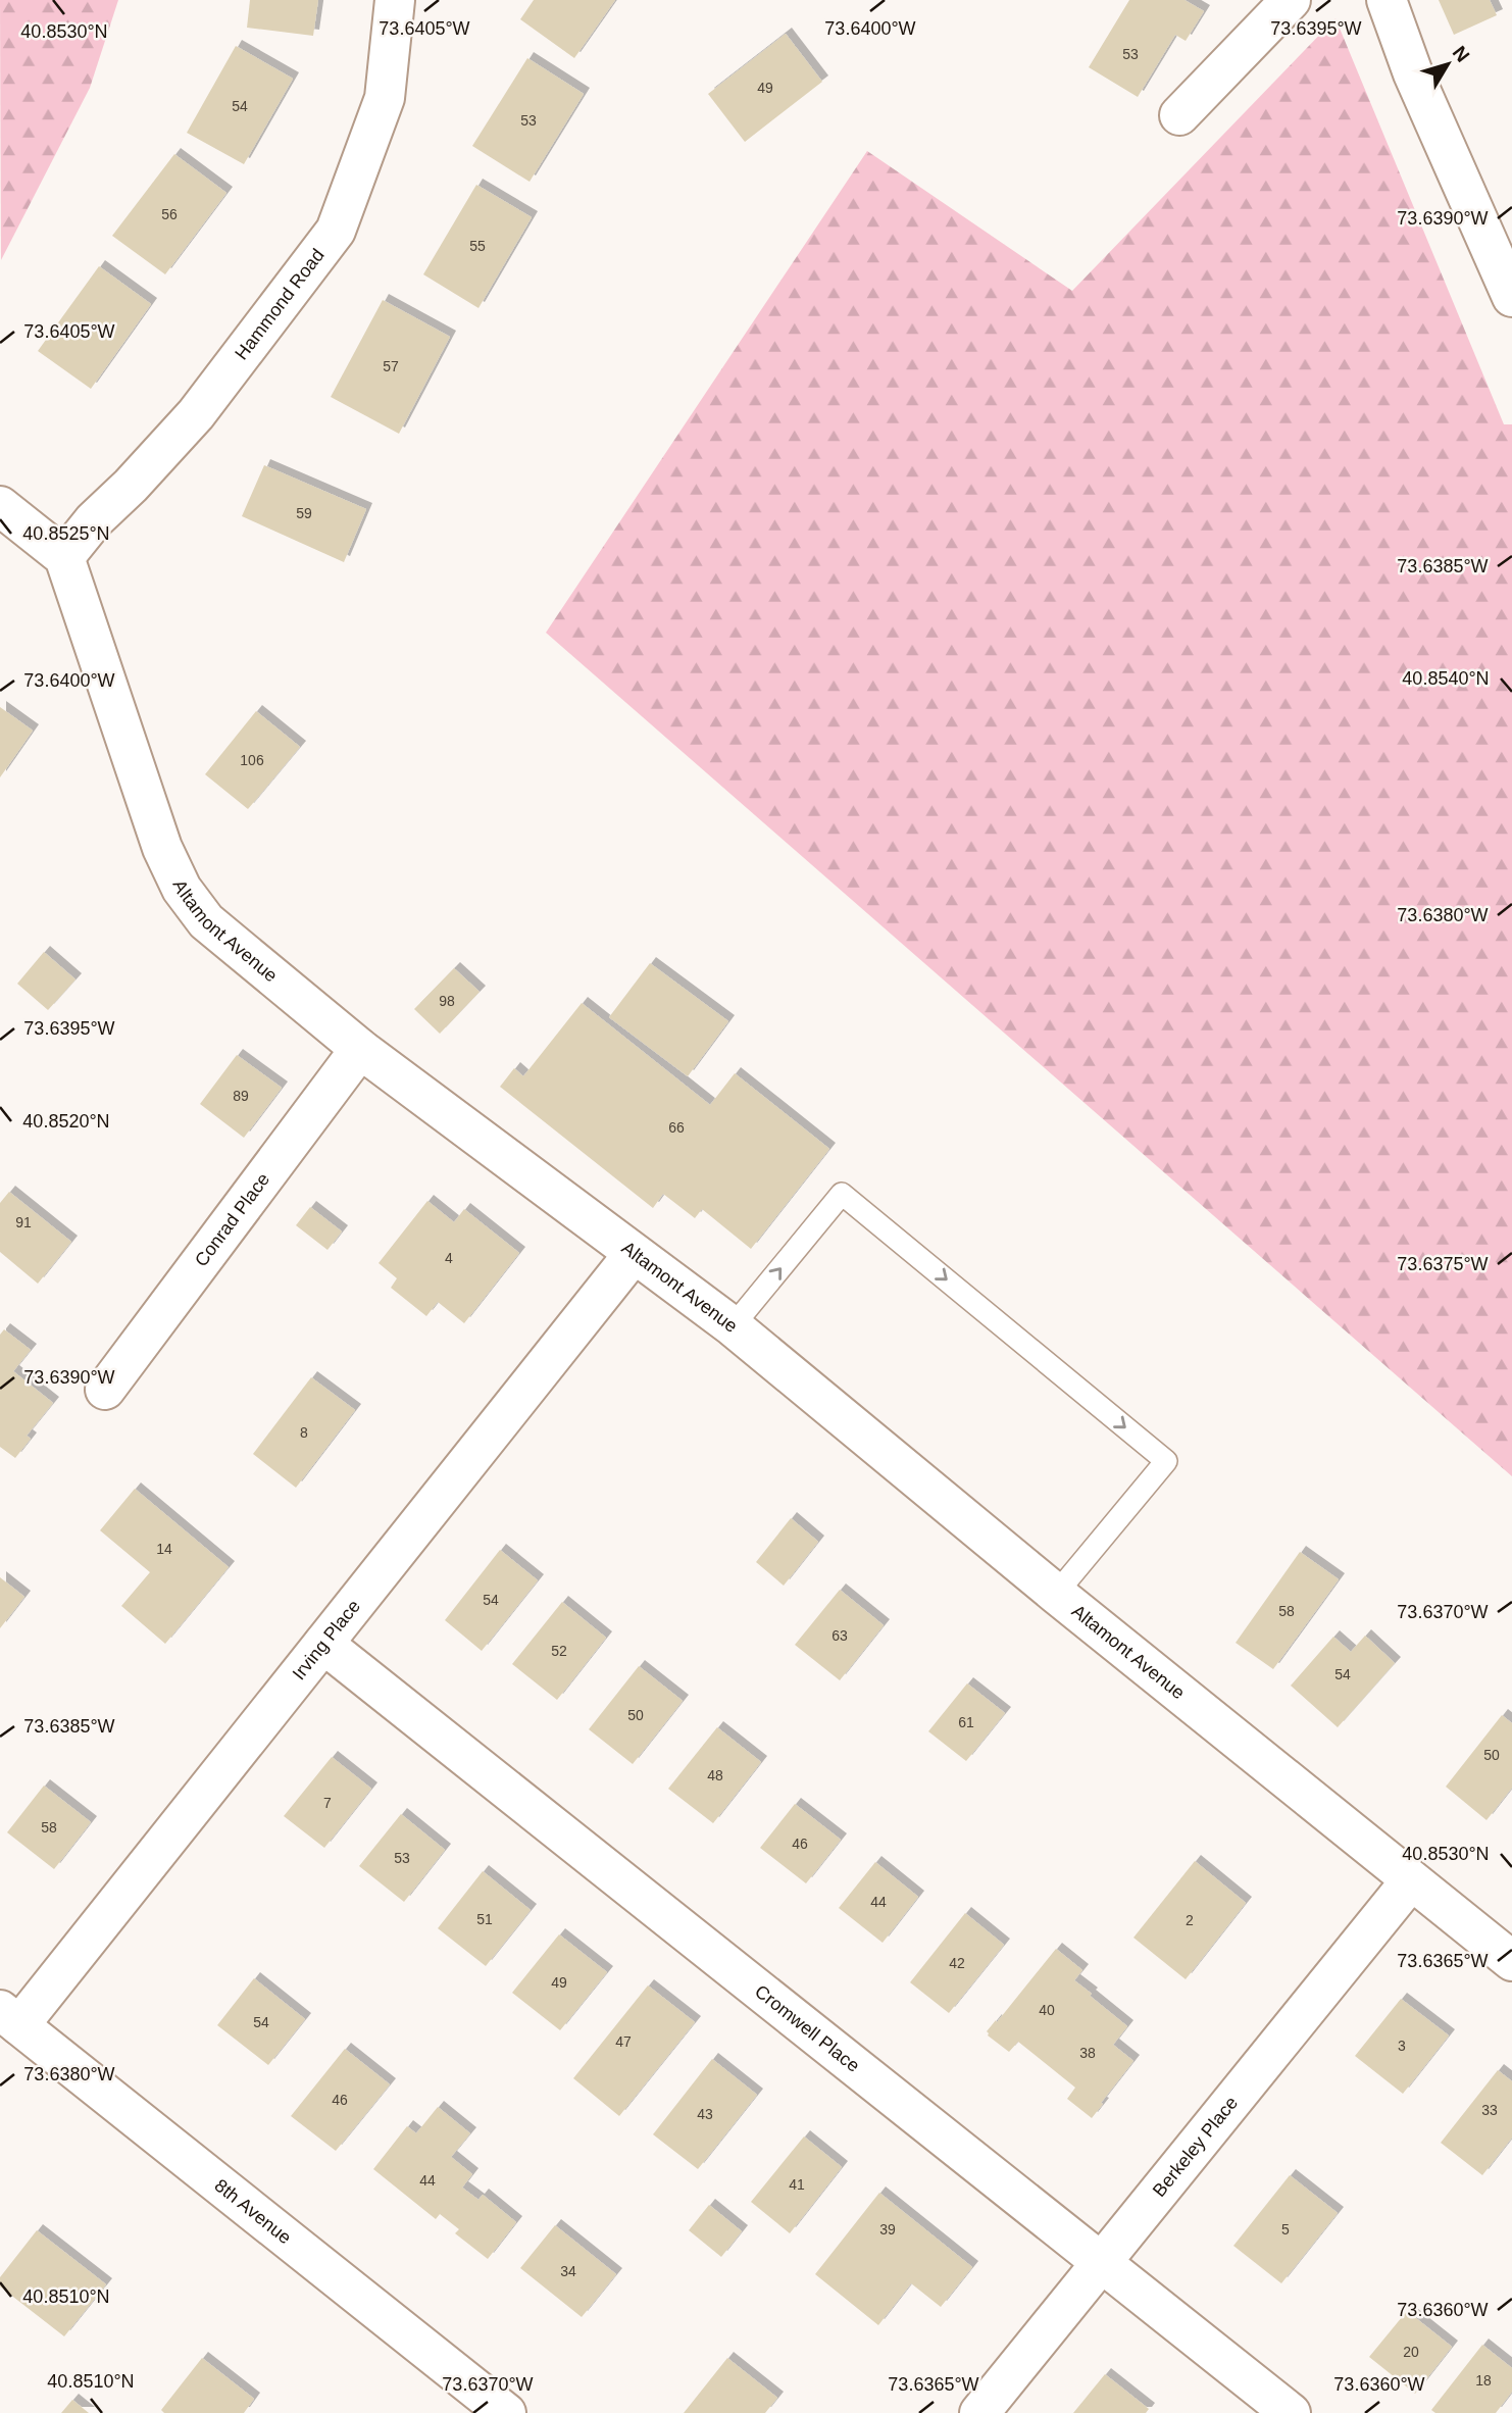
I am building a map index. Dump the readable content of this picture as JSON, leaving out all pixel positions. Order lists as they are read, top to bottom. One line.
{"streets":{"street":["Hammond Road","Altamont Avenue","Conrad Place","Irving Place","Cromwell Place","Berkeley Place","8th Avenue"]},"crossings":[["Hammond Road","Altamont Avenue"],["Altamont Avenue","Conrad Place"],["Altamont Avenue","Irving Place"],["Altamont Avenue","Berkeley Place"],["Irving Place","Cromwell Place"],["Irving Place","8th Avenue"],["Cromwell Place","Berkeley Place"]],"house_numbers":["53","49","54","53","56","55","57","59","106","98","89","66","91","4","8","14","54","58","63","52","54","50","61","50","48","7","58","46","53","44","51","2","42","49","40","54","47","3","38","46","33","43","44","41","39","5","34","20","18"],"north":"top right","coordinates":["73.6405°W","73.6400°W","73.6395°W","40.8530°N","73.6390°W","40.8525°N","73.6385°W","40.8540°N","73.6380°W","40.8520°N","73.6375°W","73.6370°W","73.6365°W","40.8510°N","73.6360°W"]}
